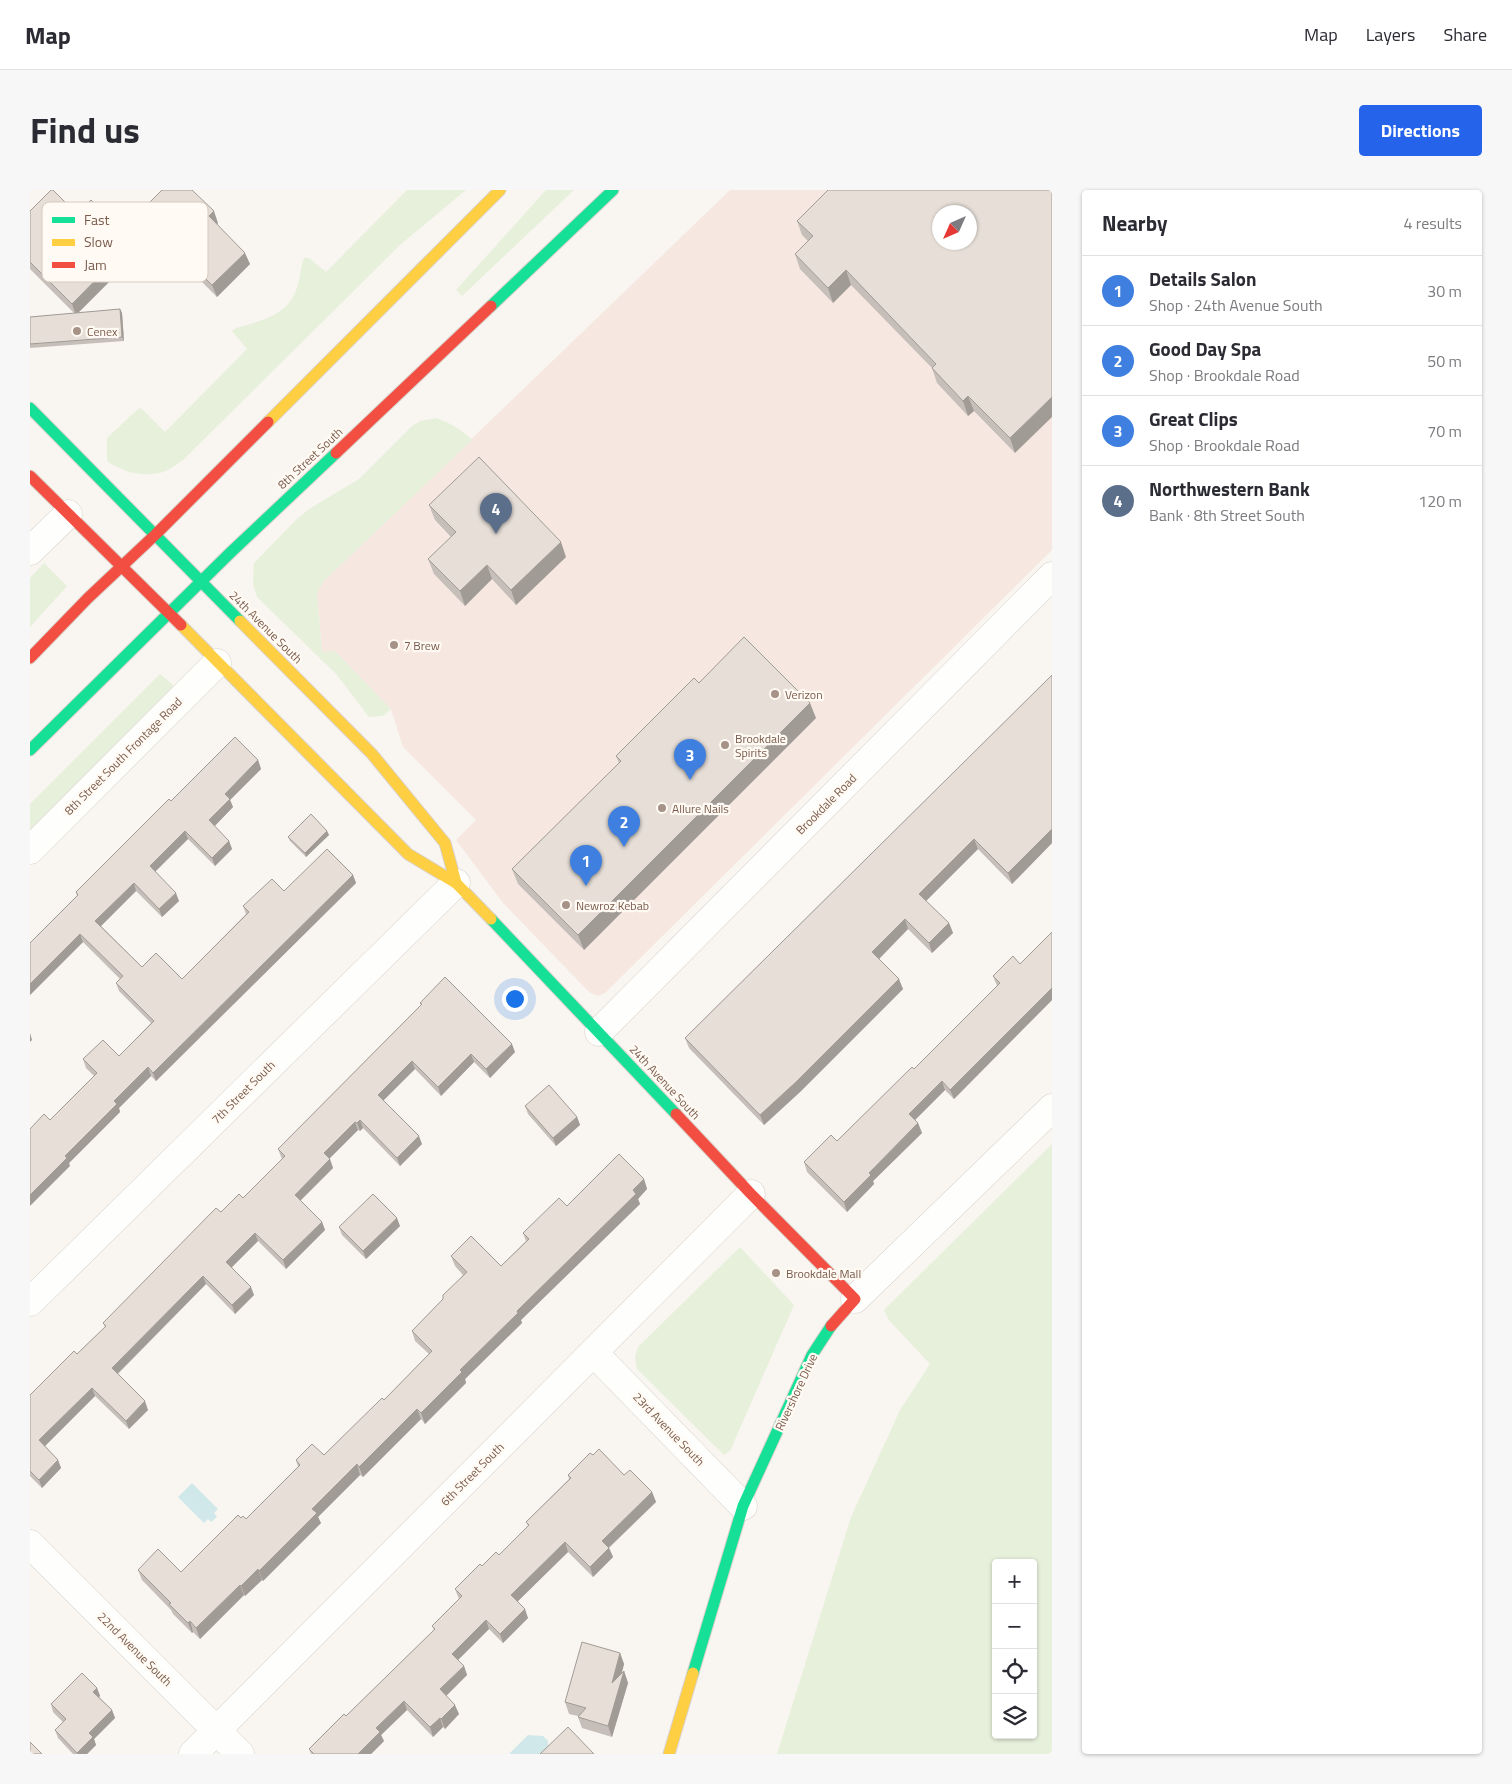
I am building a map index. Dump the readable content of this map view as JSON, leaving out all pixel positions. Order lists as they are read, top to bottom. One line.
{"streets":{"street":["8th Street South","24th Avenue South","8th Street South Frontage Road","Brookdale Road","7th Street South","Rivershore Drive","23rd Avenue South","6th Street South","22nd Avenue South"]},"crossings":[["8th Street South","24th Avenue South"],["24th Avenue South","8th Street South Frontage Road"],["24th Avenue South","Brookdale Road"],["24th Avenue South","7th Street South"],["24th Avenue South","Rivershore Drive"],["24th Avenue South","6th Street South"],["Rivershore Drive","23rd Avenue South"],["23rd Avenue South","6th Street South"],["6th Street South","22nd Avenue South"]],"places":["Cenex","7 Brew","Verizon","Brookdale Spirits","Allure Nails","Newroz Kebab","Brookdale Mall"],"legend":["Fast","Slow","Jam"],"north":"bottom left","page":{"header":"Map","nav":["Map","Layers","Share"],"title":"Find us","buttons":"Directions","heading":["Nearby","4 results"],"list":[{"mark":"1","name":"Details Salon","note":"Shop · 24th Avenue South","value":"30 m"},{"mark":"2","name":"Good Day Spa","note":"Shop · Brookdale Road","value":"50 m"},{"mark":"3","name":"Great Clips","note":"Shop · Brookdale Road","value":"70 m"},{"mark":"4","name":"Northwestern Bank","note":"Bank · 8th Street South","value":"120 m"}],"pins":["4","3","2","1"],"map_buttons":["+","−"]}}
